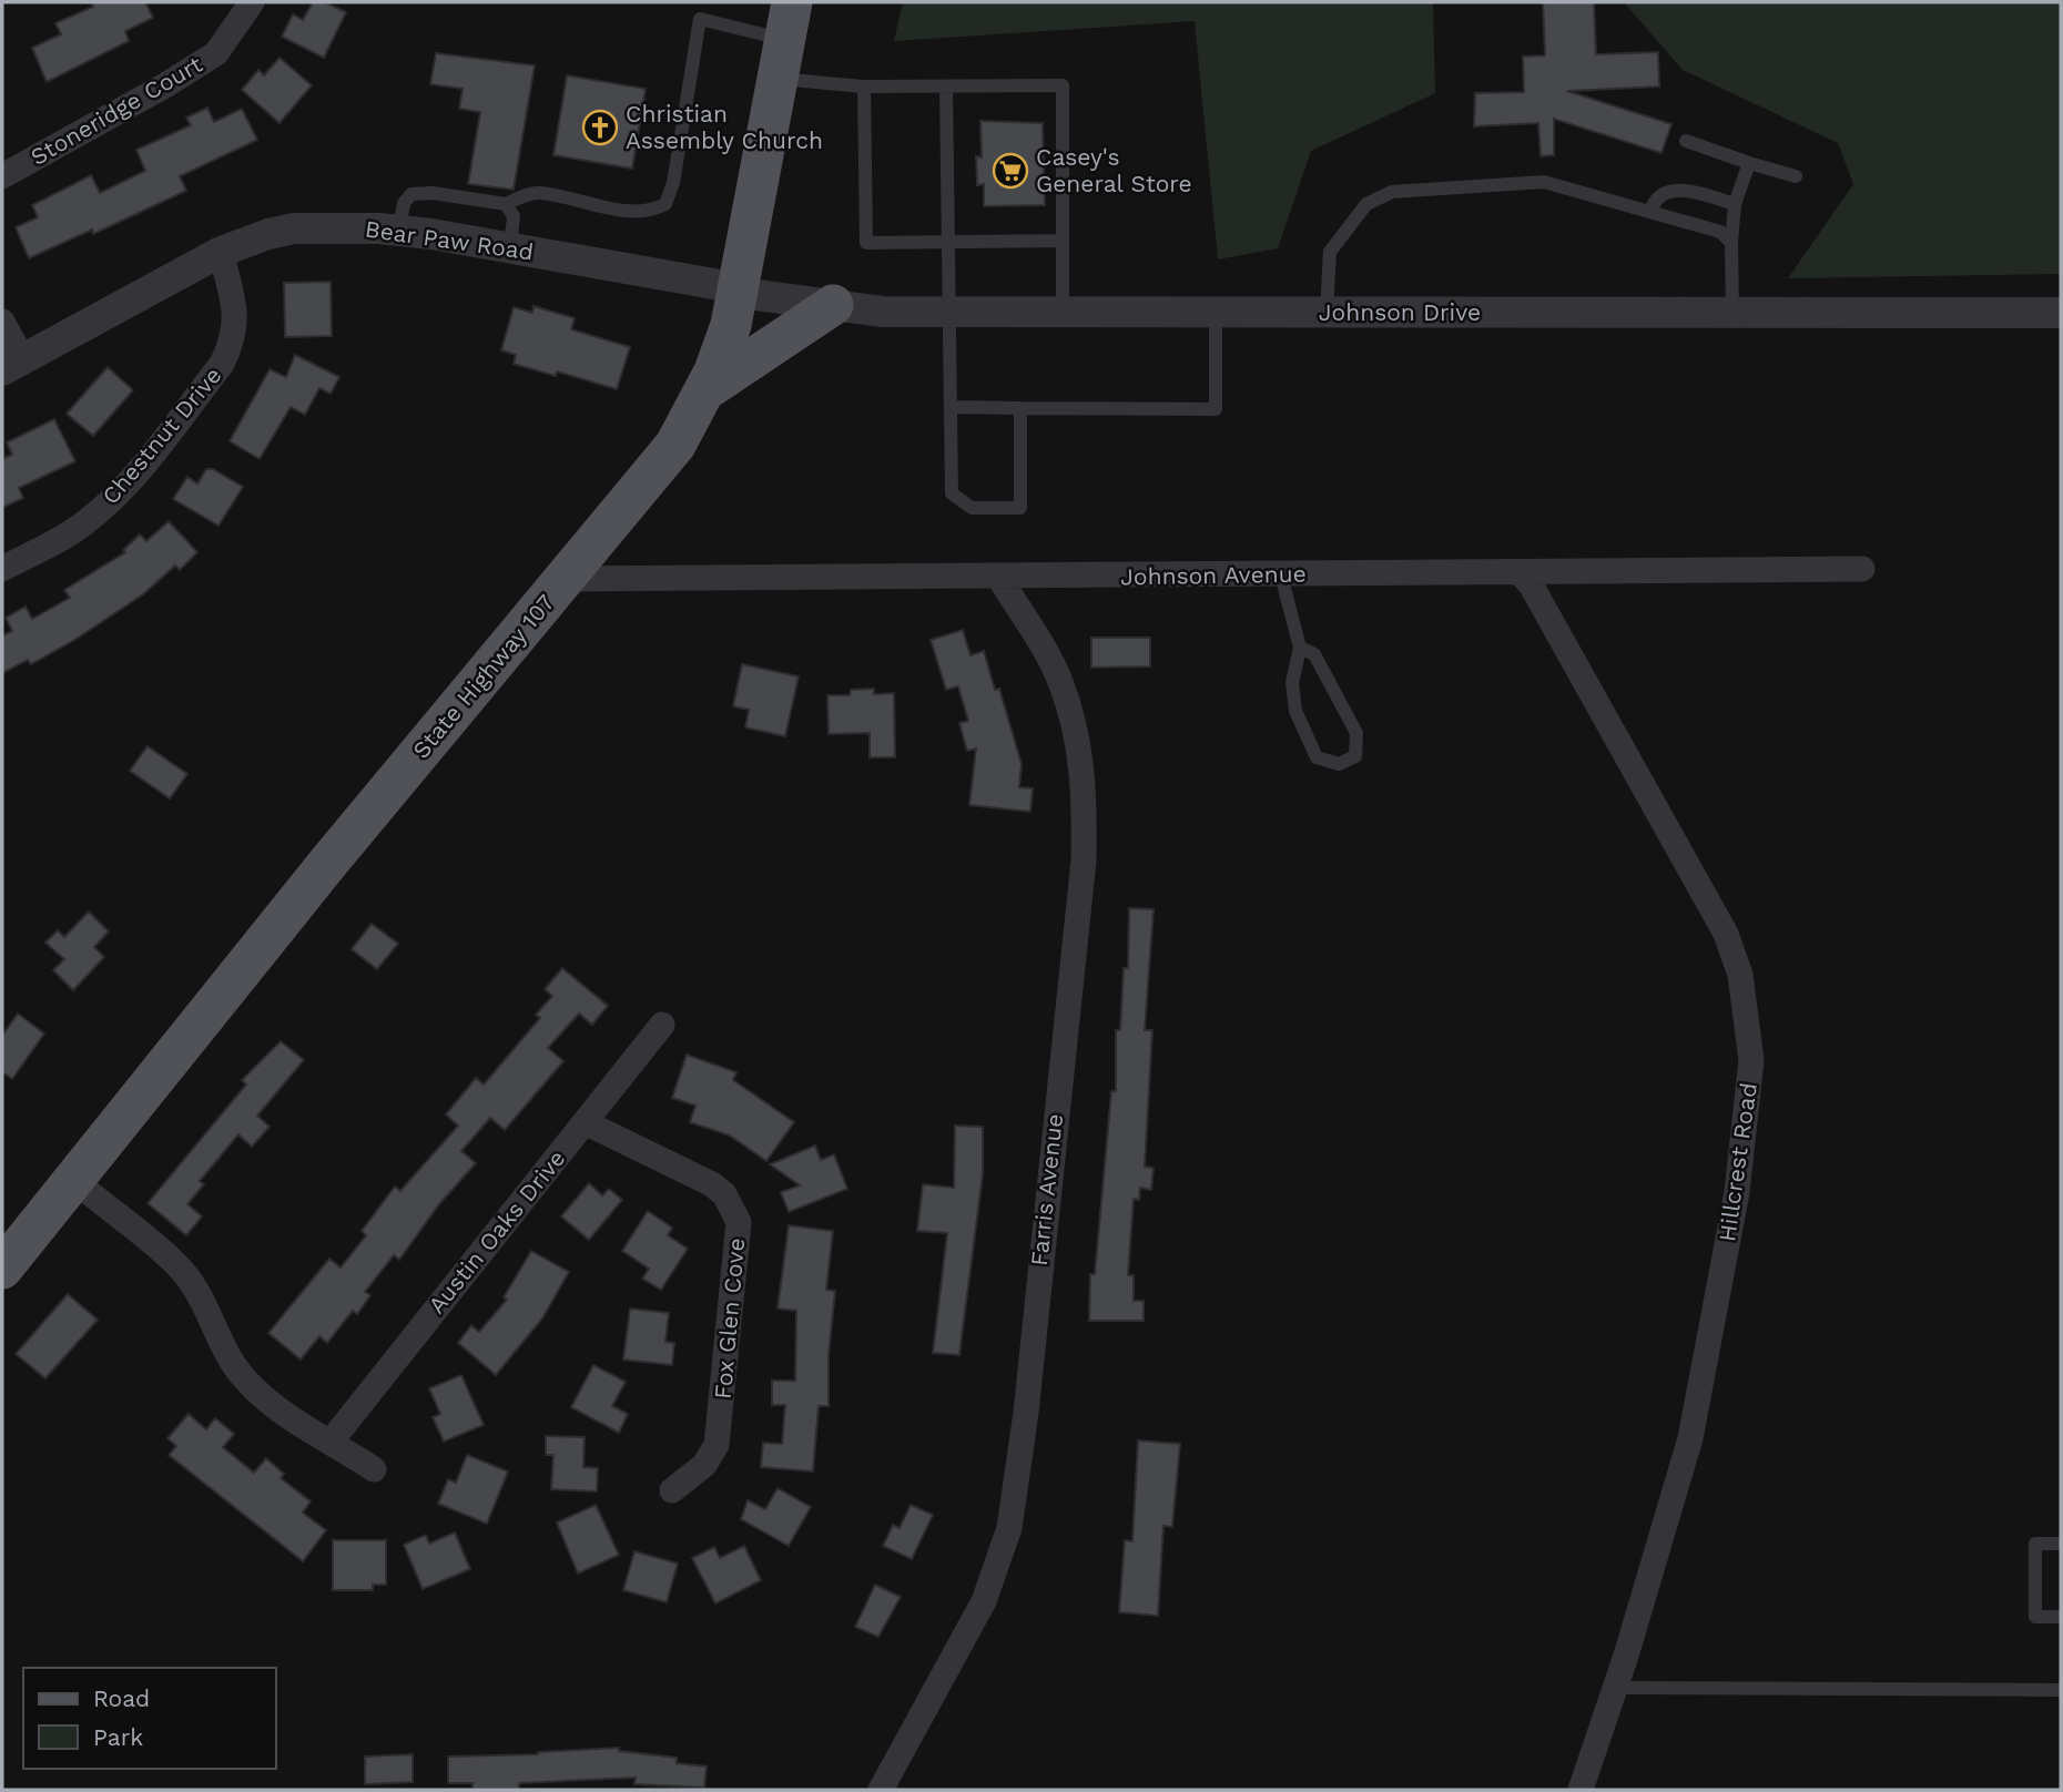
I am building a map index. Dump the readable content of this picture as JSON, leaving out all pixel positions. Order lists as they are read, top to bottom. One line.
{"streets":{"main road":["State Highway 107"],"street":["Stoneridge Court","Bear Paw Road","Johnson Drive","Chestnut Drive","Johnson Avenue","Hillcrest Road","Farris Avenue","Austin Oaks Drive","Fox Glen Cove"]},"crossings":[["Bear Paw Road","Johnson Drive"],["Bear Paw Road","Chestnut Drive"],["Bear Paw Road","State Highway 107"],["Johnson Drive","State Highway 107"],["Johnson Avenue","State Highway 107"],["Johnson Avenue","Hillcrest Road"],["Johnson Avenue","Farris Avenue"],["Austin Oaks Drive","Fox Glen Cove"]],"places":{"church":["Christian Assembly Church"],"supermarket":["Casey's General Store"]},"legend":["Road","Park"]}
